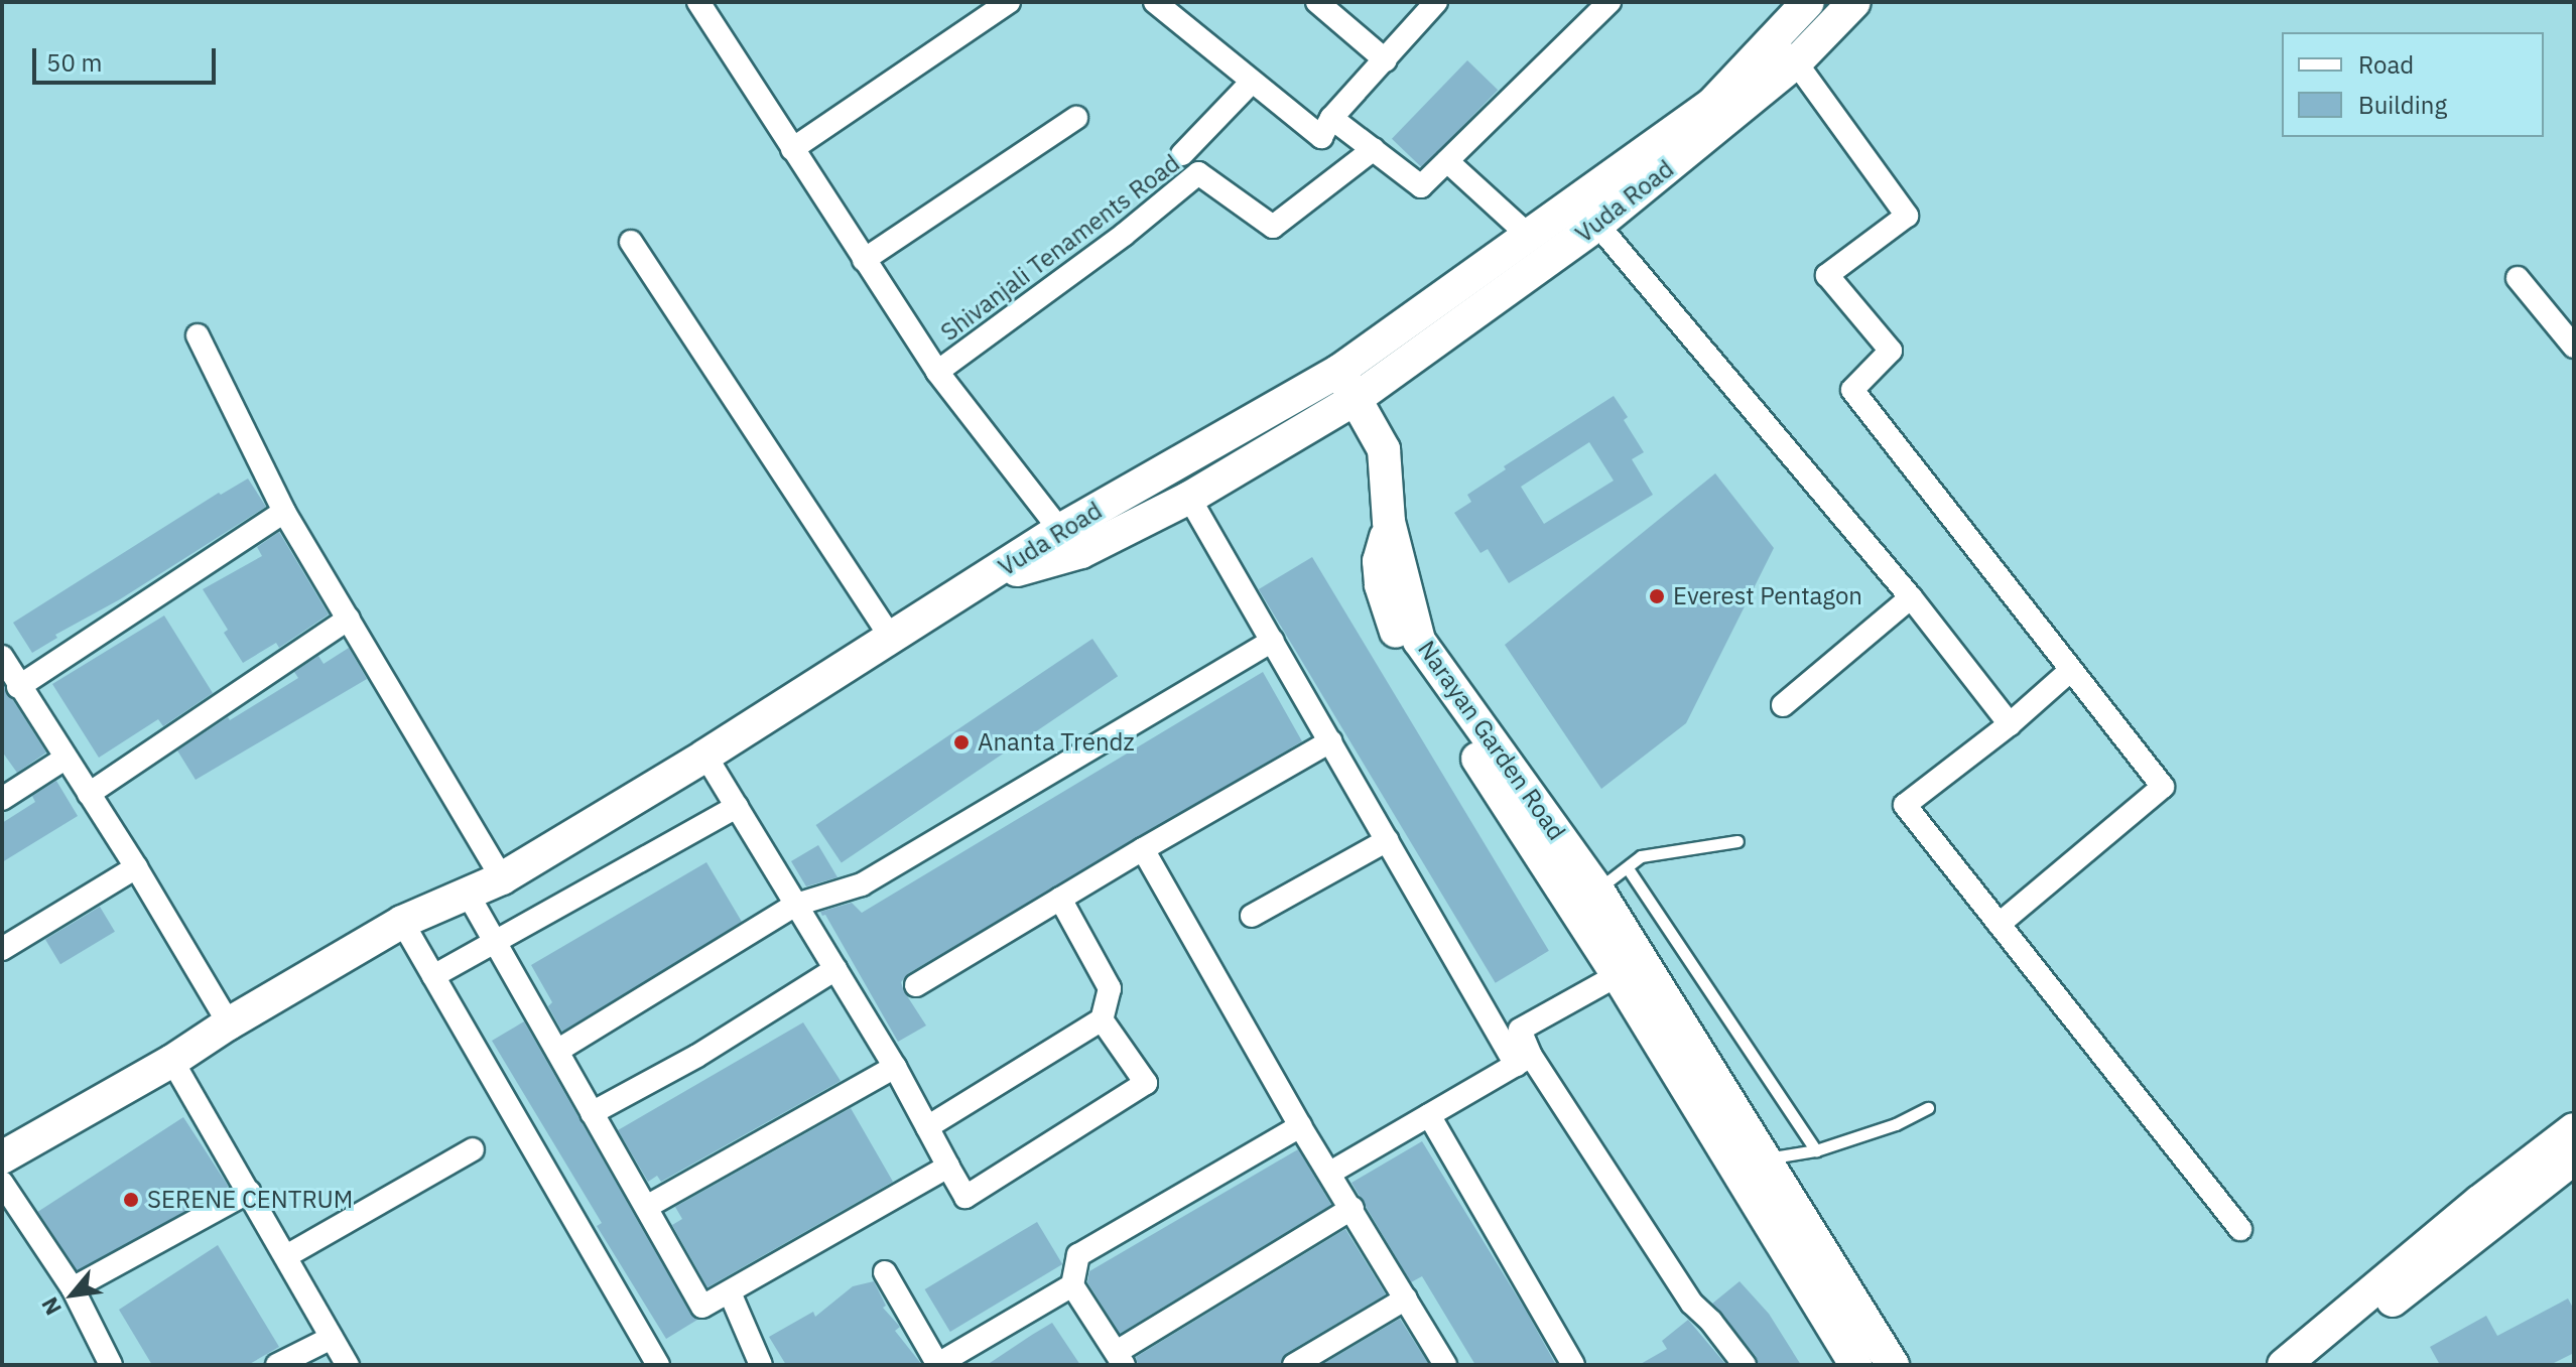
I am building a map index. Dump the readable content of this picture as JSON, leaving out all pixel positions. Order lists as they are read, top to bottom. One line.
{"streets":{"street":["Vuda Road","Shivanjali Tenaments Road","Narayan Garden Road"]},"places":["Everest Pentagon","Ananta Trendz","SERENE CENTRUM"],"legend":["Road","Building"],"scale_bar":"50 m","north":"bottom left"}
